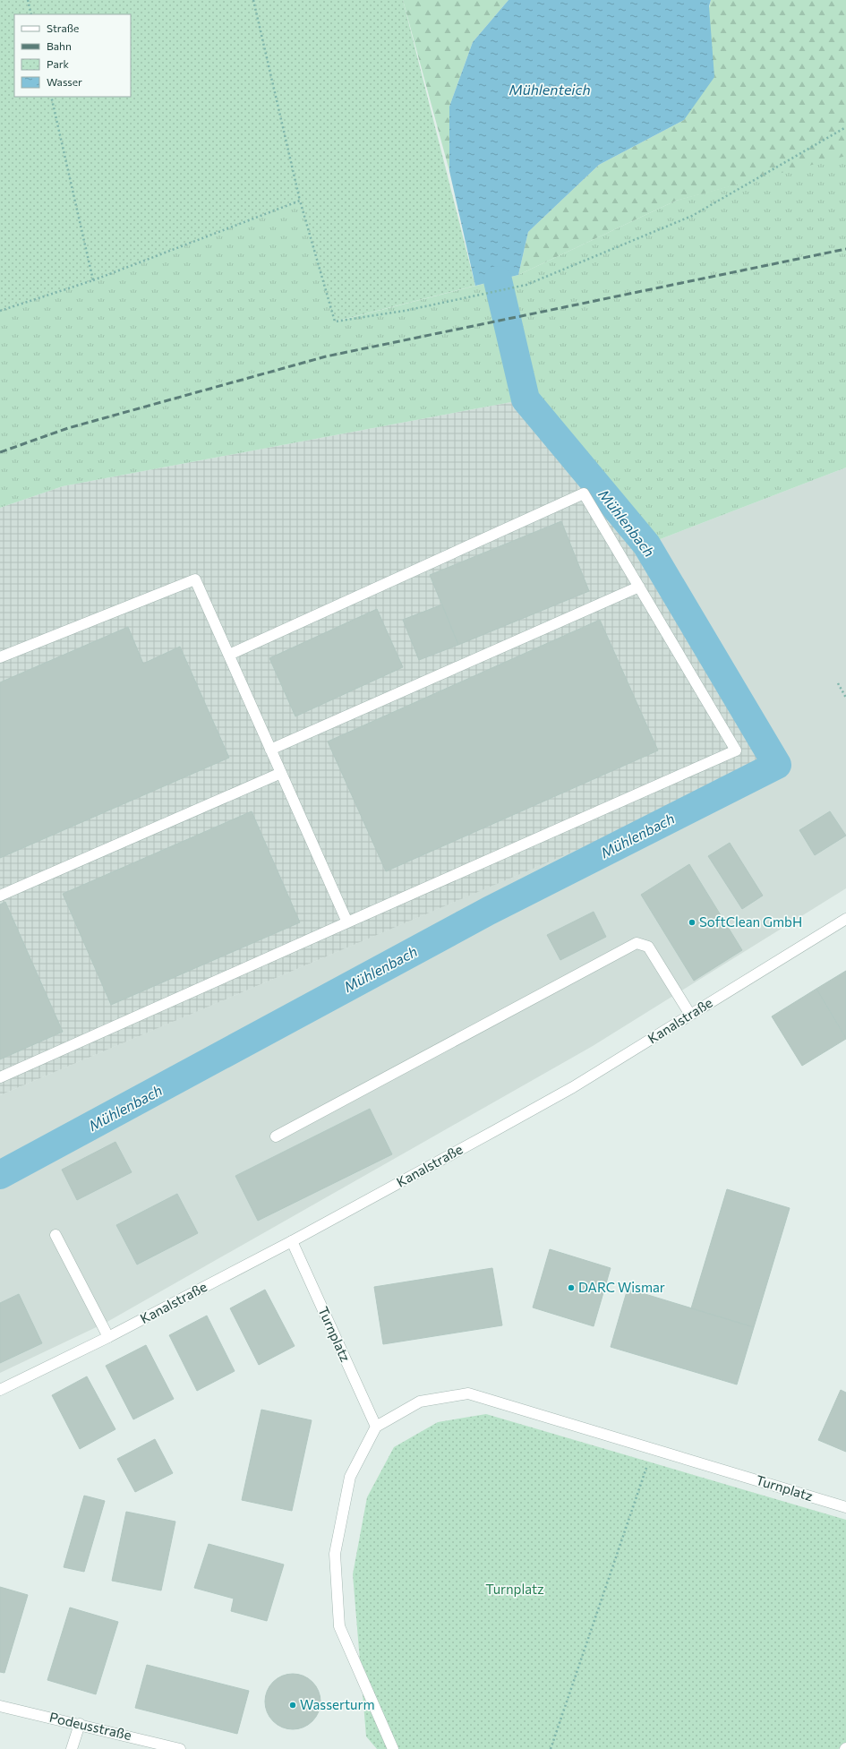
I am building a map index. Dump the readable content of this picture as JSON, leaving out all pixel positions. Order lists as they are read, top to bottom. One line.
{"streets":{"street":["Kanalstraße","Turnplatz","Podeusstraße"]},"crossings":[["Kanalstraße","Turnplatz"]],"water":["Mühlenteich","Mühlenbach"],"parks":["Turnplatz"],"places":["SoftClean GmbH","DARC Wismar","Wasserturm"],"legend":["Straße","Bahn","Park","Wasser"]}
